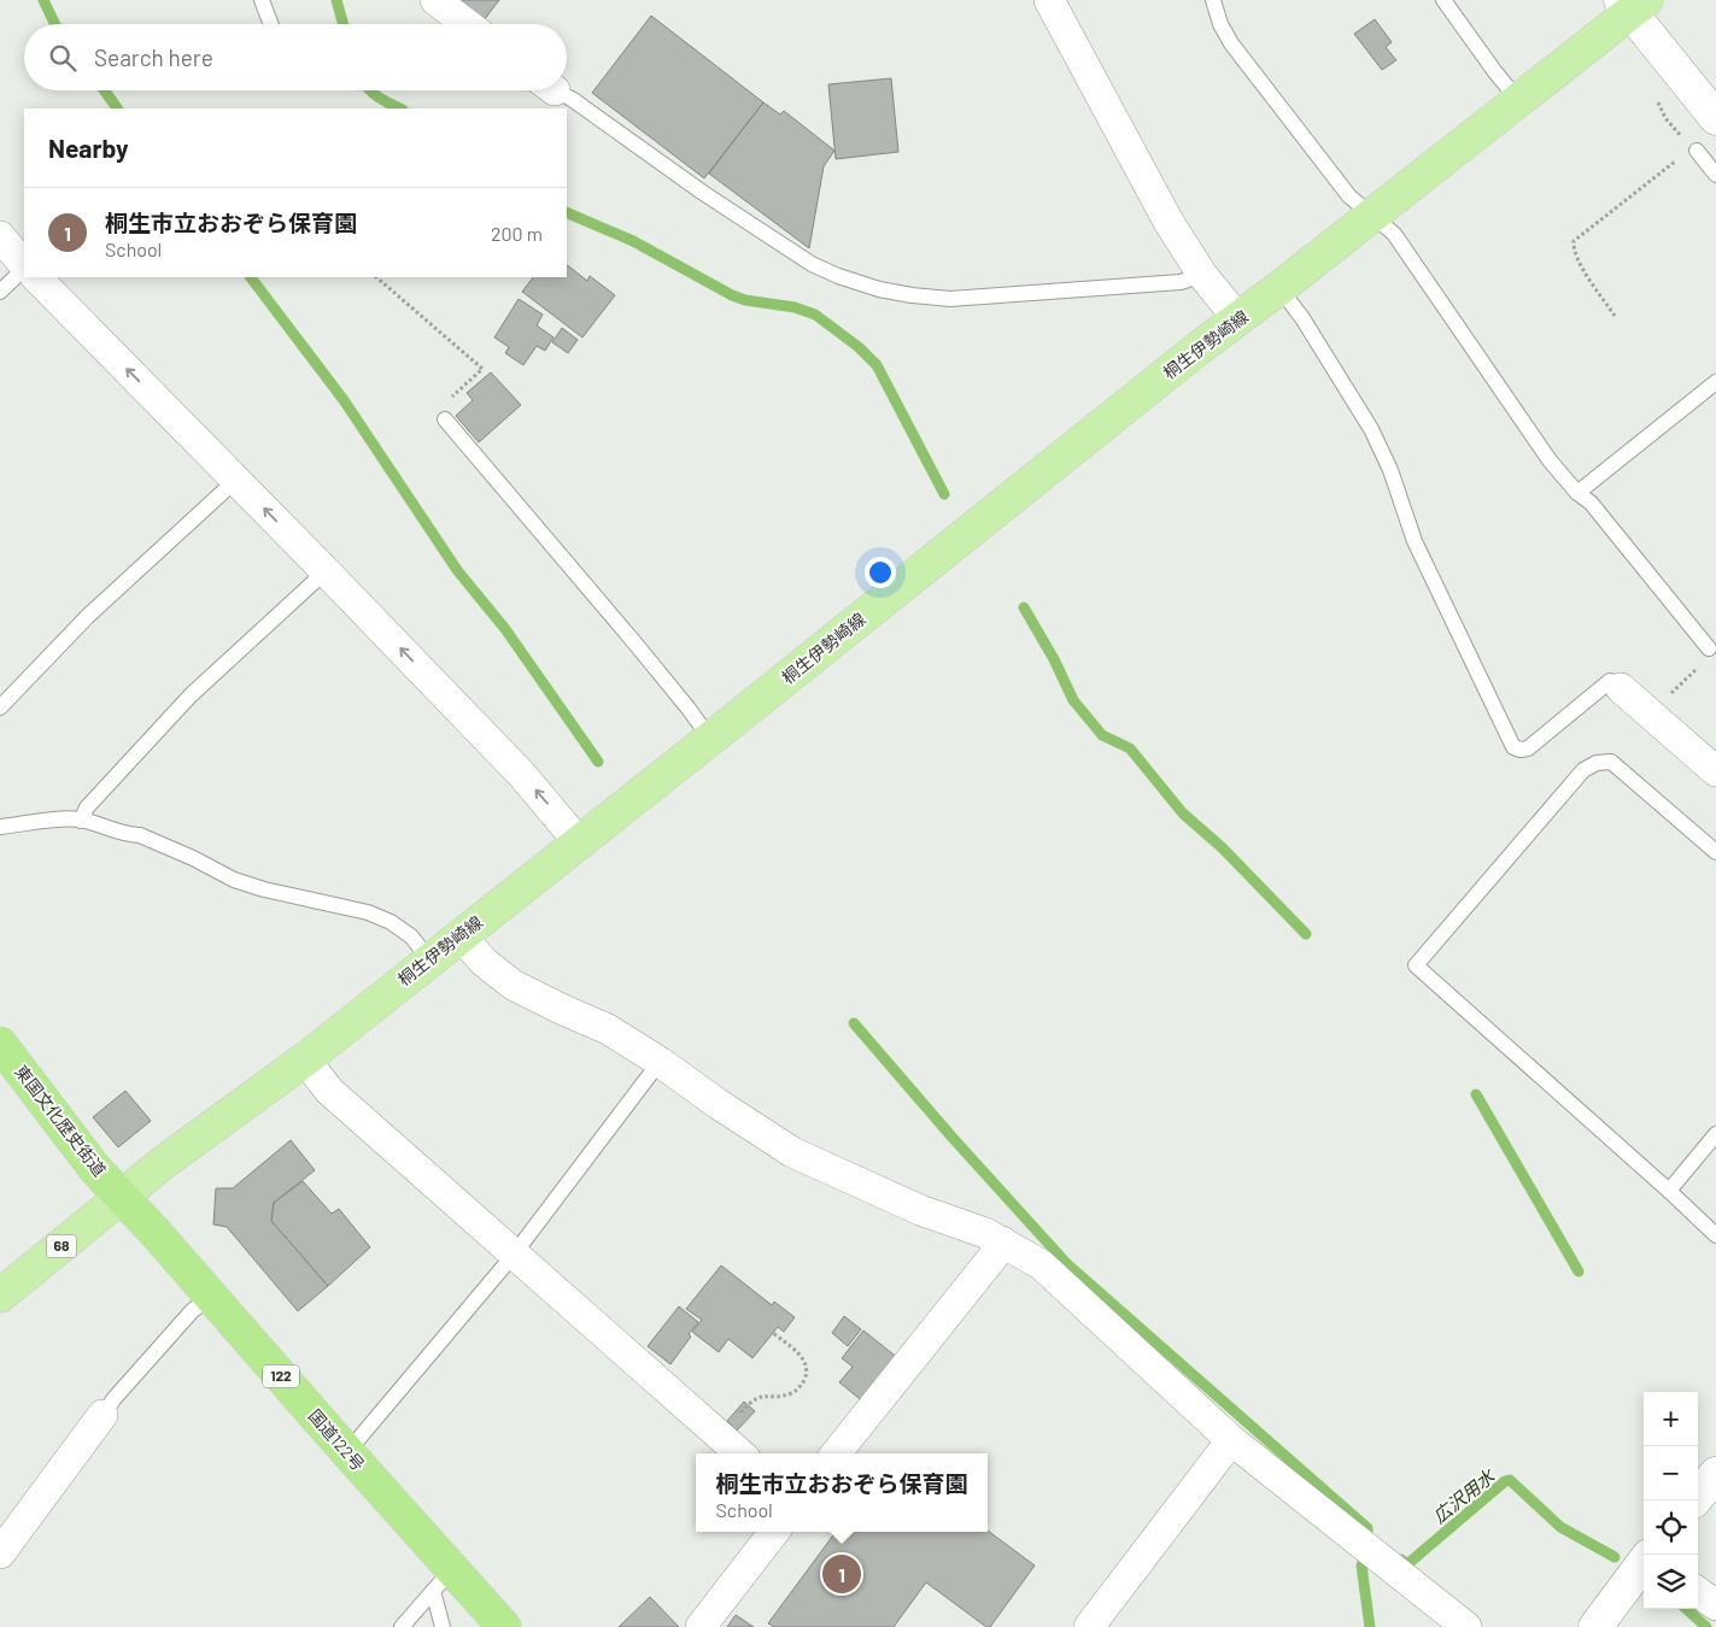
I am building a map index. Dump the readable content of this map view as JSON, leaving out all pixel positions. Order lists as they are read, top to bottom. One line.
{"streets":{"highway":["東国文化歴史街道","122","国道122号"],"main road":["桐生伊勢崎線","68"]},"crossings":[["桐生伊勢崎線","東国文化歴史街道"],["桐生伊勢崎線","国道122号"],["東国文化歴史街道","国道122号"]],"water":["広沢用水"],"page":{"search":"Search here","heading":"Nearby","list":[{"mark":"1","name":"桐生市立おおぞら保育園","note":"School","value":"200 m"}],"map_buttons":["+","−"],"popup":["桐生市立おおぞら保育園","School"],"pins":"1"}}
